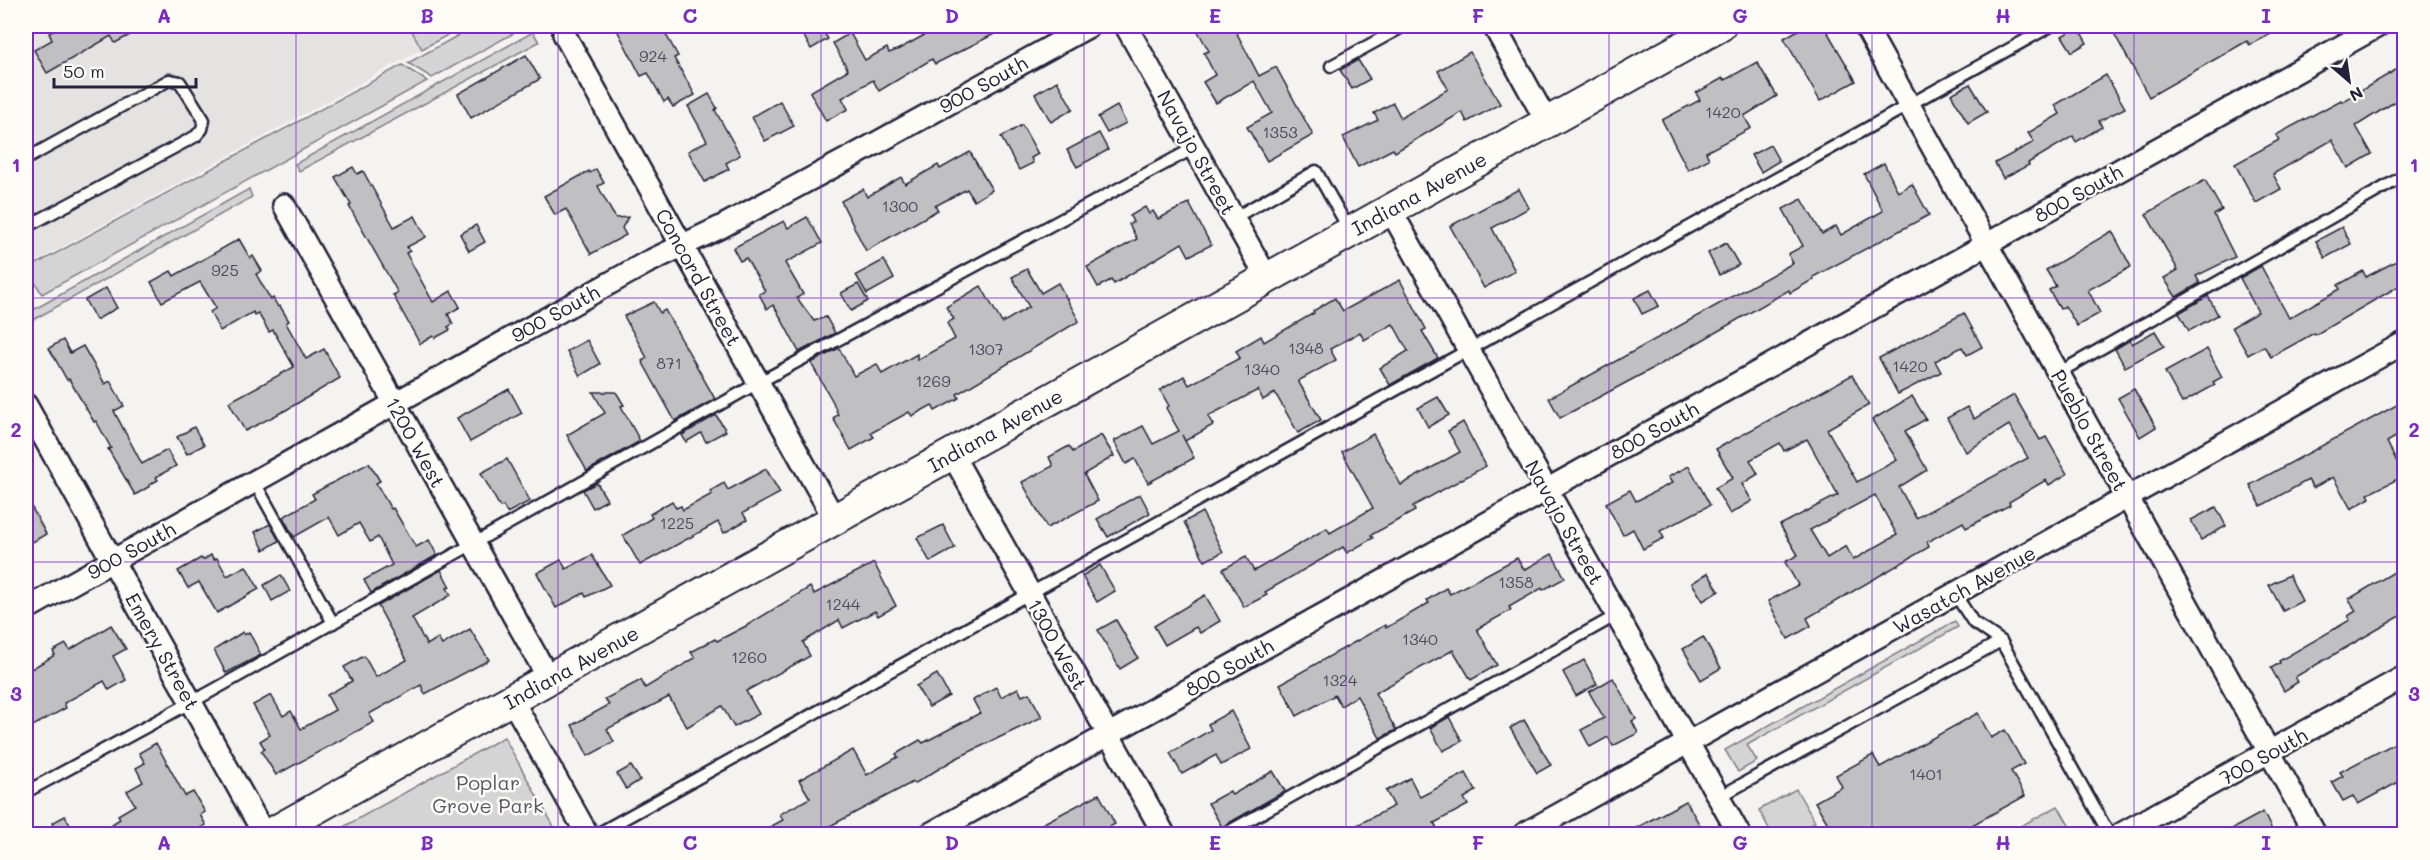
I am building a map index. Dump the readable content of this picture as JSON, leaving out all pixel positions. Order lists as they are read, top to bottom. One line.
{"streets":{"street":["900 South","Navajo Street","Indiana Avenue","800 South","Concord Street","Pueblo Street","1200 West","Wasatch Avenue","1300 West","Emery Street","700 South"]},"crossings":[["900 South","Concord Street"],["900 South","1200 West"],["900 South","Emery Street"],["Navajo Street","Indiana Avenue"],["Navajo Street","800 South"],["Navajo Street","Wasatch Avenue"],["Indiana Avenue","Concord Street"],["Indiana Avenue","1200 West"],["Indiana Avenue","1300 West"],["800 South","Pueblo Street"],["800 South","1300 West"],["Pueblo Street","Wasatch Avenue"],["Pueblo Street","700 South"]],"parks":["Poplar Grove Park"],"house_numbers":["924","1420","1353","1300","925","1348","1307","871","1420","1340","1269","1225","1358","1244","1340","1260","1324","1401"],"scale_bar":"50 m","north":"bottom right","grid":{"columns":["A","B","C","D","E","F","G","H","I"],"rows":["1","2","3"]}}
